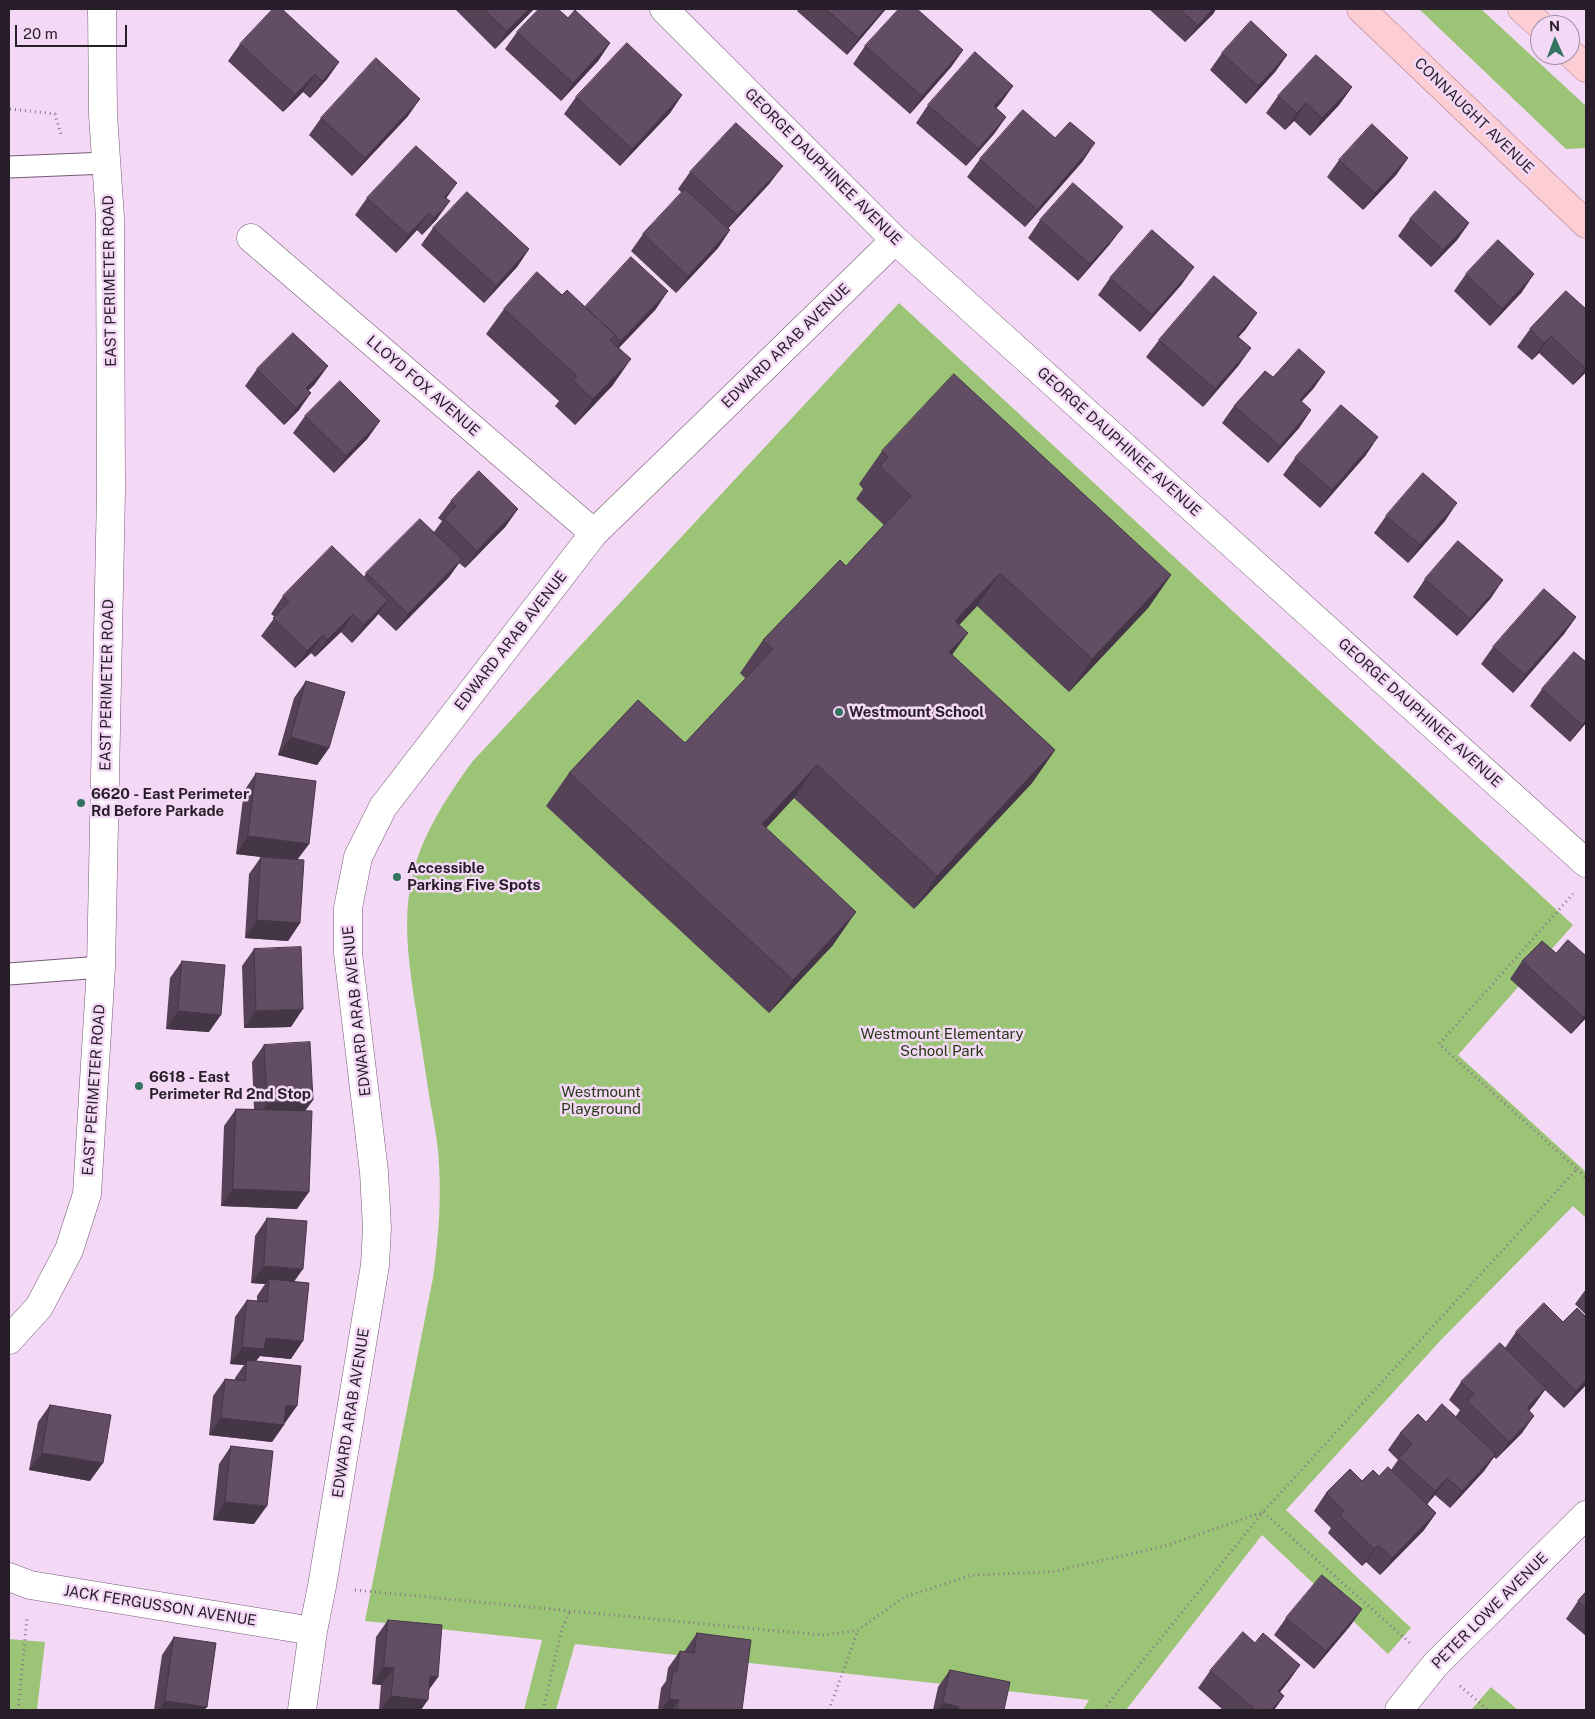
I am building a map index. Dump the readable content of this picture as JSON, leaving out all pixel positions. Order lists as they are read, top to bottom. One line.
{"streets":{"main road":["CONNAUGHT AVENUE"],"street":["GEORGE DAUPHINEE AVENUE","EAST PERIMETER ROAD","EDWARD ARAB AVENUE","LLOYD FOX AVENUE","JACK FERGUSSON AVENUE","PETER LOWE AVENUE"]},"crossings":[["GEORGE DAUPHINEE AVENUE","EDWARD ARAB AVENUE"],["EDWARD ARAB AVENUE","LLOYD FOX AVENUE"],["EDWARD ARAB AVENUE","JACK FERGUSSON AVENUE"]],"parks":["Westmount Elementary School Park","Westmount Playground"],"places":["Westmount School","6620 - East Perimeter Rd Before Parkade","Accessible Parking Five Spots","6618 - East Perimeter Rd 2nd Stop"],"scale_bar":"20 m","north":"top"}
